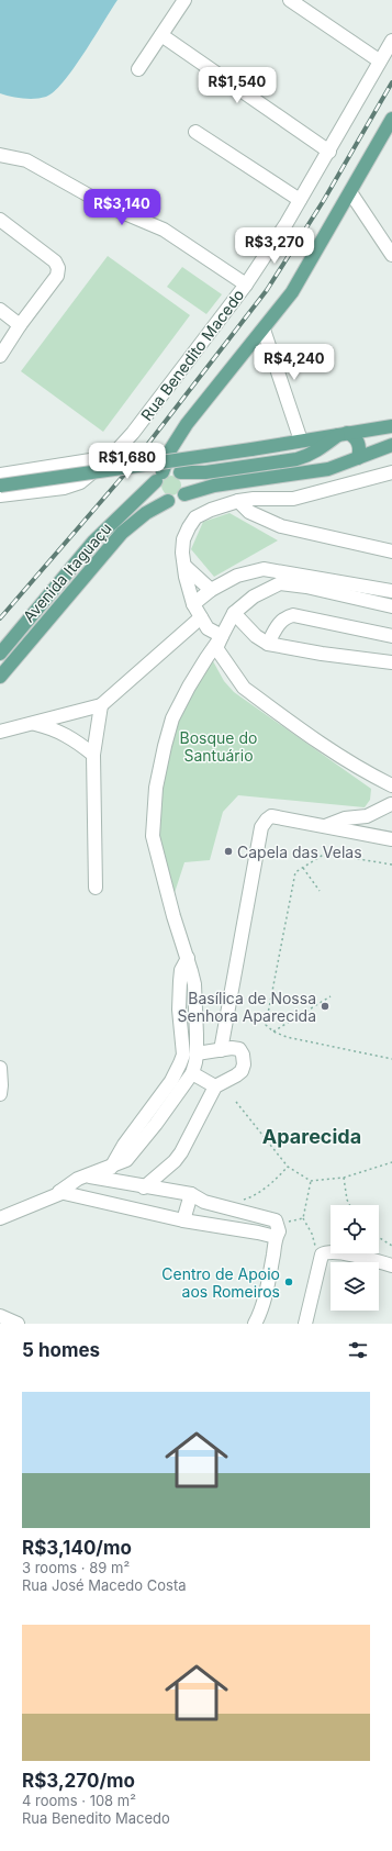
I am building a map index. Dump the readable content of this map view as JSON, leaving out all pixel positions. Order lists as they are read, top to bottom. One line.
{"streets":{"main road":["Avenida Itaguaçu"],"street":["Rua Benedito Macedo"]},"districts":["Aparecida"],"parks":["Bosque do Santuário"],"places":["Capela das Velas","Basílica de Nossa Senhora Aparecida","Centro de Apoio aos Romeiros"],"page":{"price":["R$1,540","R$3,140","R$3,270","R$4,240","R$1,680"],"heading":"5 homes","list":[{"name":"R$3,140/mo","note":"3 rooms · 89 m² · Rua José Macedo Costa"},{"name":"R$3,270/mo","note":"4 rooms · 108 m² · Rua Benedito Macedo"}]}}
